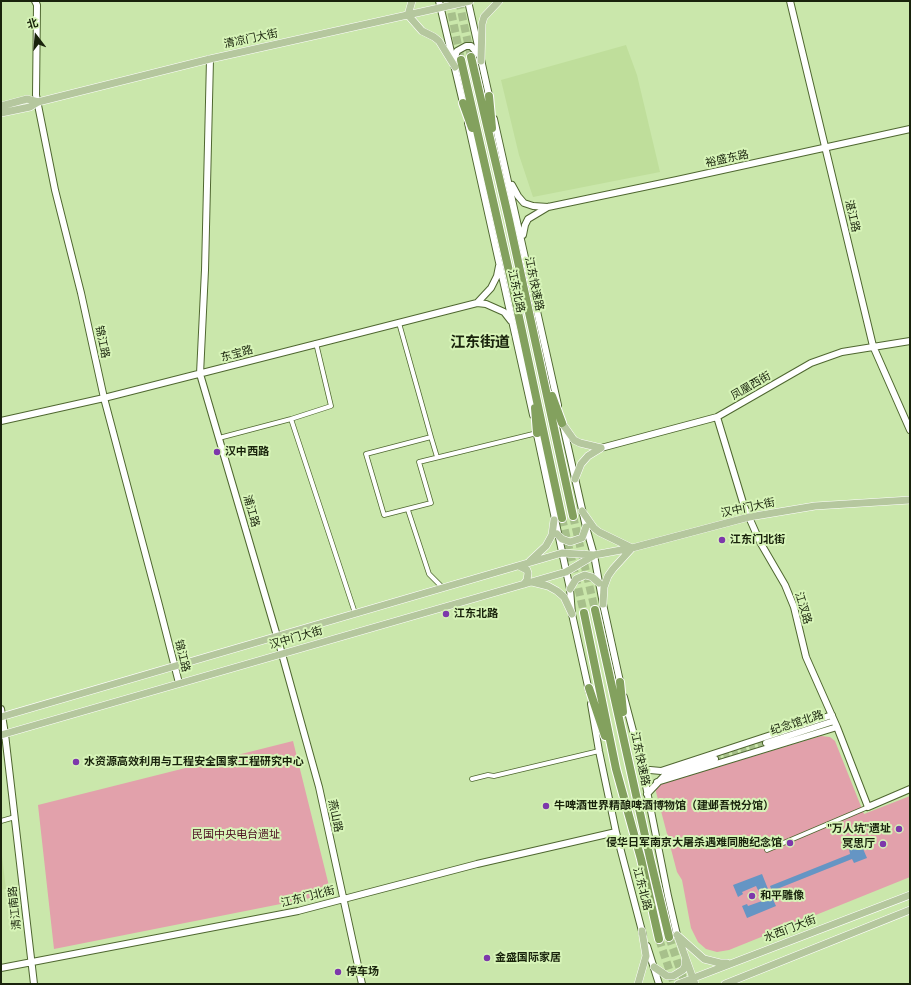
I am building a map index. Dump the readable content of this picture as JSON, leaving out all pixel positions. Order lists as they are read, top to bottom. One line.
{"streets":{"highway":["江东快速路"],"main road":["清凉门大街","汉中门大街","水西门大街"],"street":["裕盛东路","湛江路","江东北路","锦江路","东宝路","凤凰西街","浦江路","江汊路","纪念馆北路","燕山路","江东门北街","清江南路"]},"crossings":[["清凉门大街","江东北路"],["清凉门大街","锦江路"],["清凉门大街","浦江路"],["裕盛东路","湛江路"],["裕盛东路","江东北路"],["湛江路","凤凰西街"],["江东快速路","江东北路"],["江东北路","汉中门大街"],["江东北路","江东门北街"],["锦江路","东宝路"],["锦江路","汉中门大街"],["东宝路","浦江路"],["凤凰西街","江汊路"],["汉中门大街","浦江路"],["汉中门大街","江汊路"],["汉中门大街","燕山路"],["汉中门大街","清江南路"],["浦江路","燕山路"],["江汊路","纪念馆北路"],["燕山路","江东门北街"],["江东门北街","清江南路"]],"districts":["江东街道"],"parks":["民国中央电台遗址"],"places":["汉中西路","江东门北街","江东北路","水资源高效利用与工程安全国家工程研究中心","牛啤酒世界精酿啤酒博物馆（建邺吾悦分馆）","\"万人坑\"遗址","侵华日军南京大屠杀遇难同胞纪念馆","冥思厅","和平雕像","金盛国际家居","停车场"],"north":"top"}
